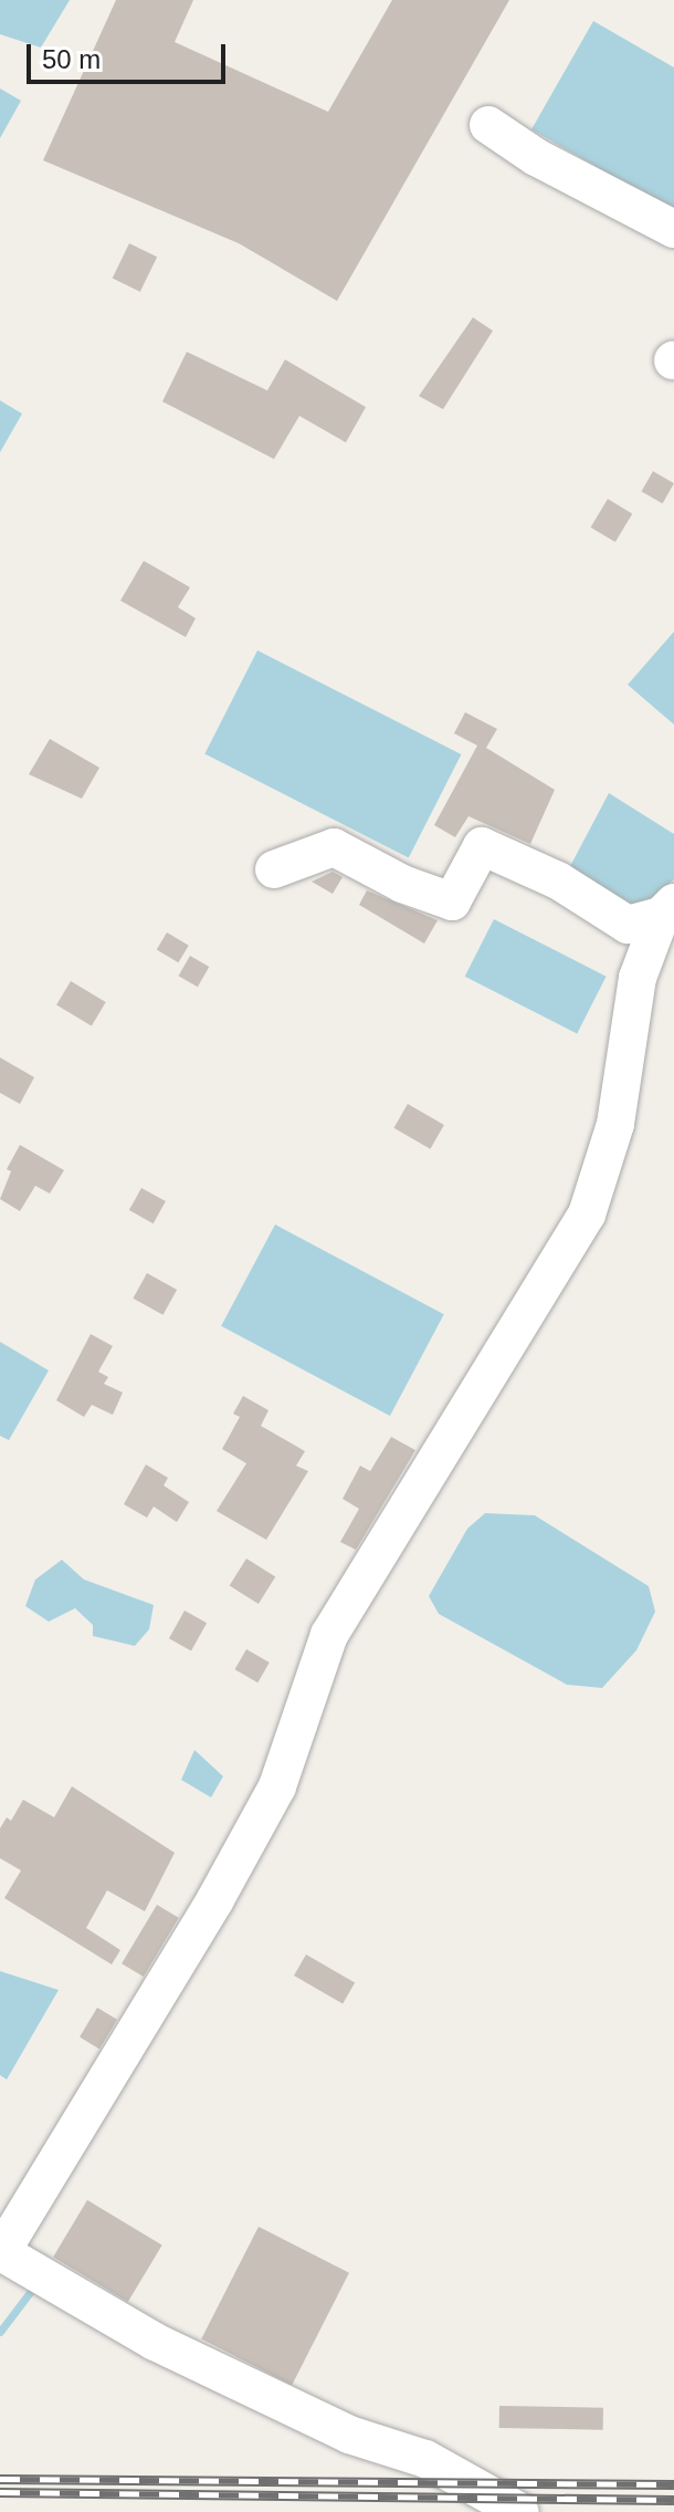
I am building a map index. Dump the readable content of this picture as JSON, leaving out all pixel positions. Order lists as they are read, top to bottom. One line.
{"scale_bar":"50 m"}
